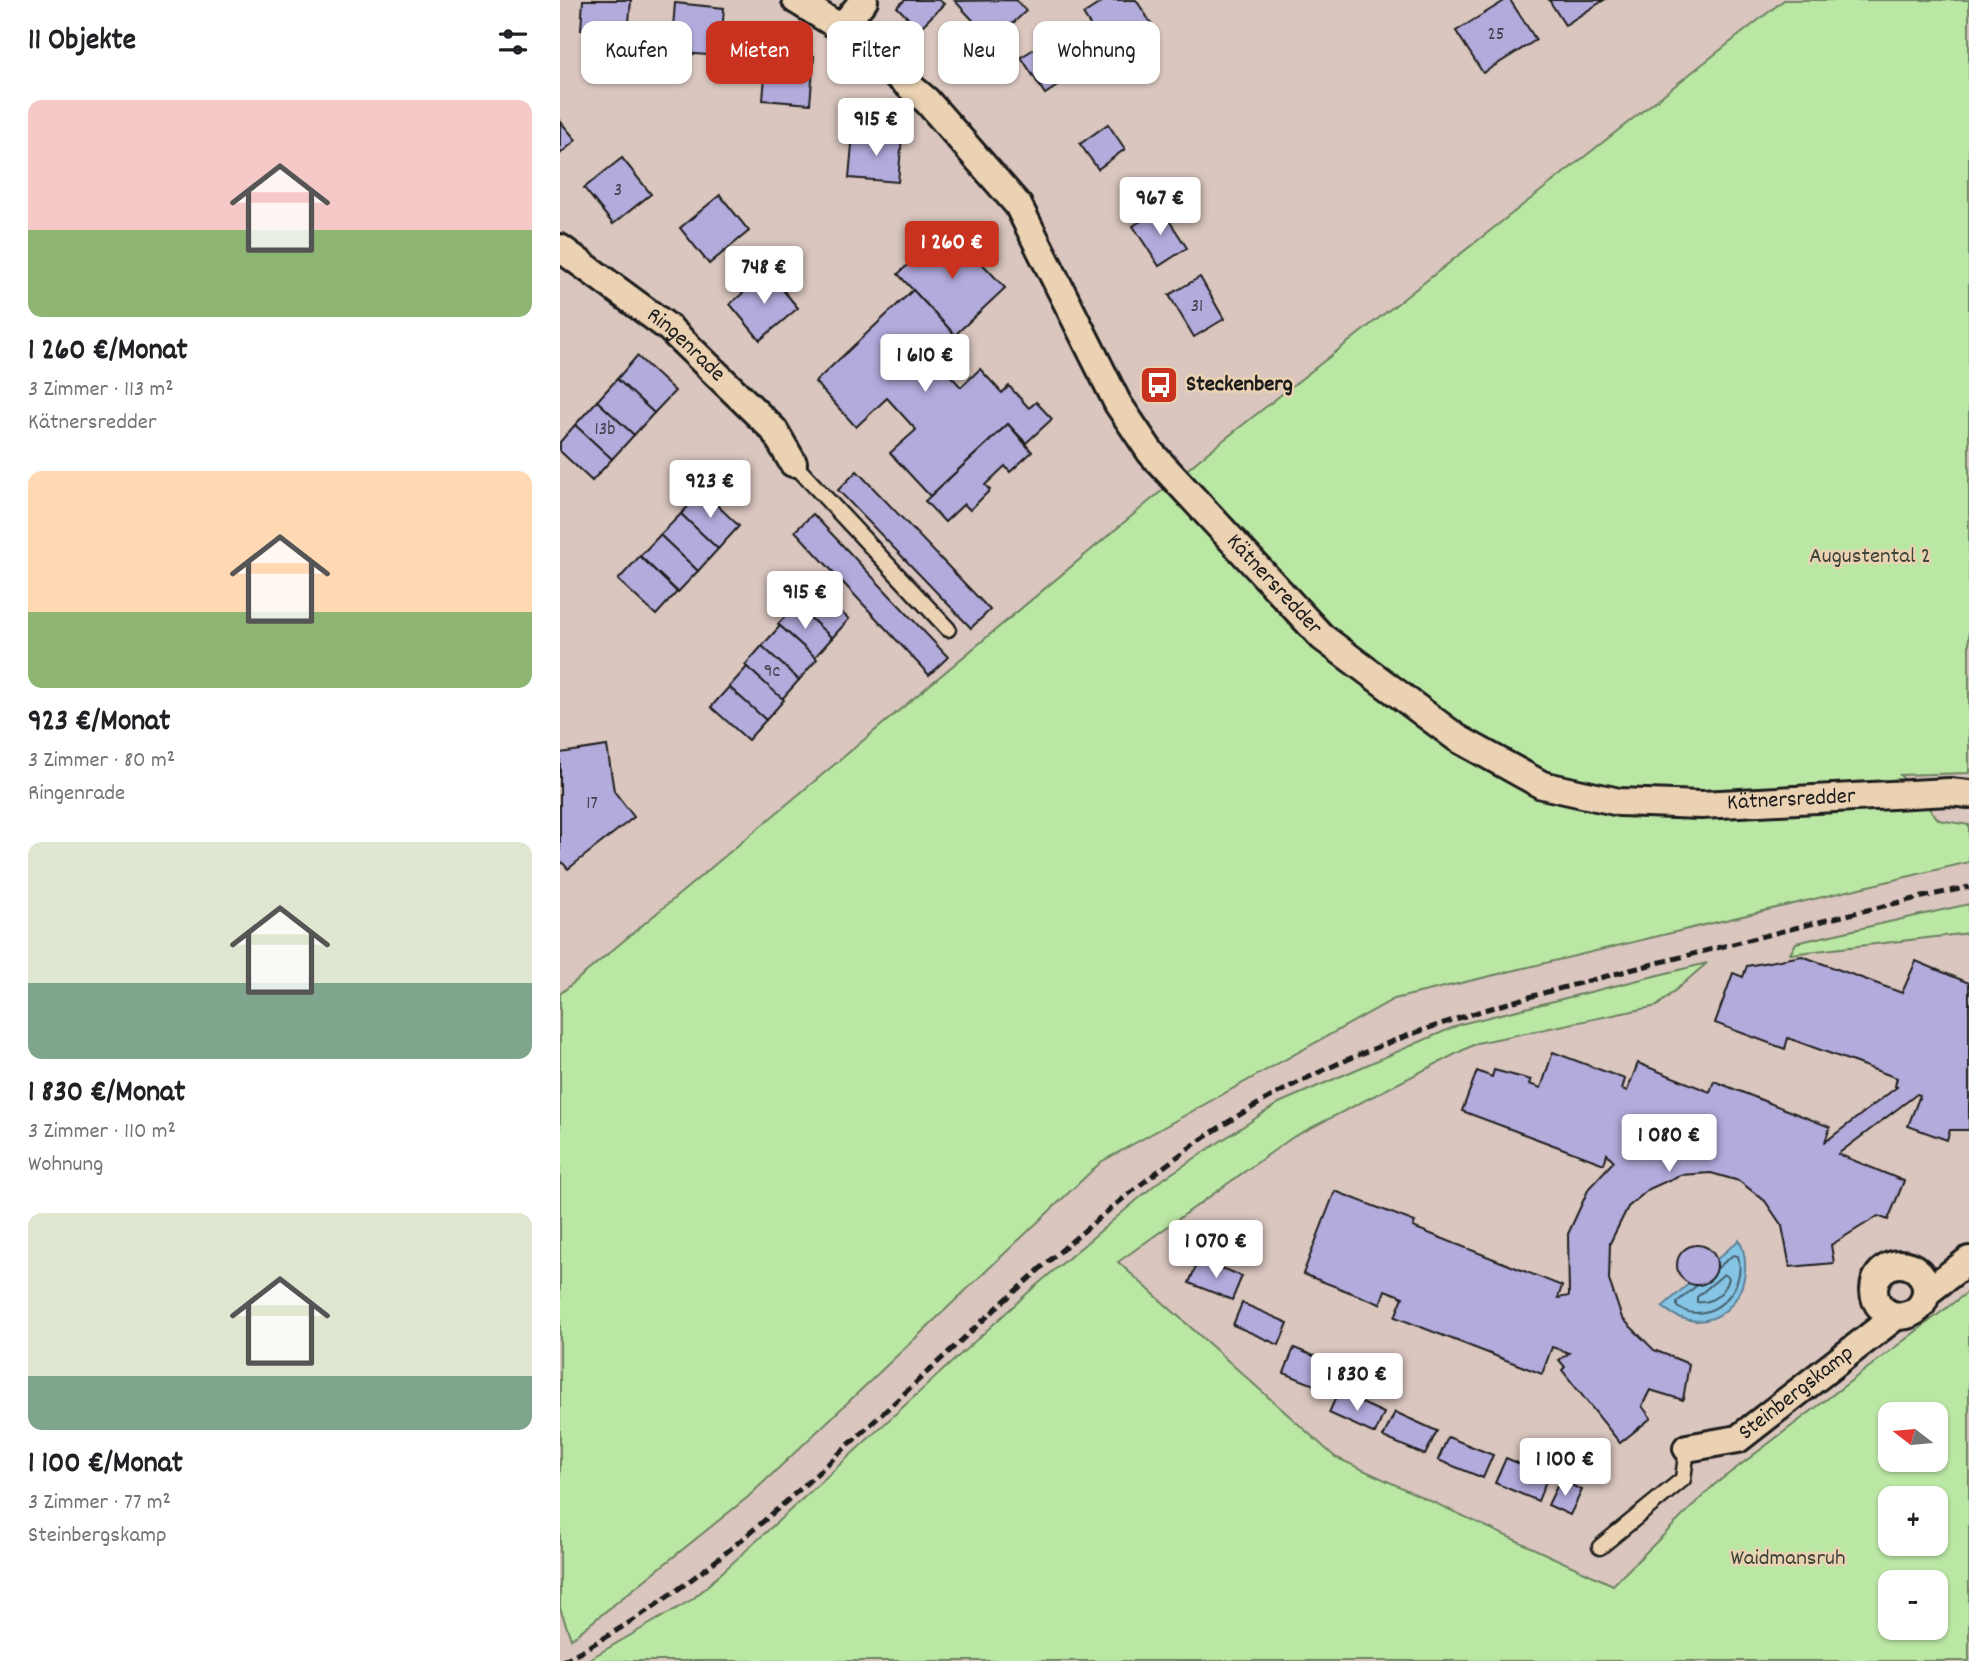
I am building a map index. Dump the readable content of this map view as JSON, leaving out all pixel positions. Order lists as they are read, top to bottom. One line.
{"streets":{"street":["Ringenrade","Kätnersredder","Steinbergskamp"]},"parks":["Augustental 2","Waidmansruh"],"places":{"bus stop":["Steckenberg"]},"house_numbers":["25","3","31","13b","9c","17"],"north":"left","page":{"heading":"11 Objekte","chip":["Kaufen","Mieten","Filter","Neu","Wohnung"],"list":[{"name":"1 260 €/Monat","note":"3 Zimmer · 113 m² · Kätnersredder"},{"name":"923 €/Monat","note":"3 Zimmer · 80 m² · Ringenrade"},{"name":"1 830 €/Monat","note":"3 Zimmer · 110 m² · Wohnung"},{"name":"1 100 €/Monat","note":"3 Zimmer · 77 m² · Steinbergskamp"}],"price":["915 €","967 €","1 260 €","748 €","1 610 €","923 €","915 €","1 080 €","1 070 €","1 830 €","1 100 €"],"map_buttons":["+","−"]}}
